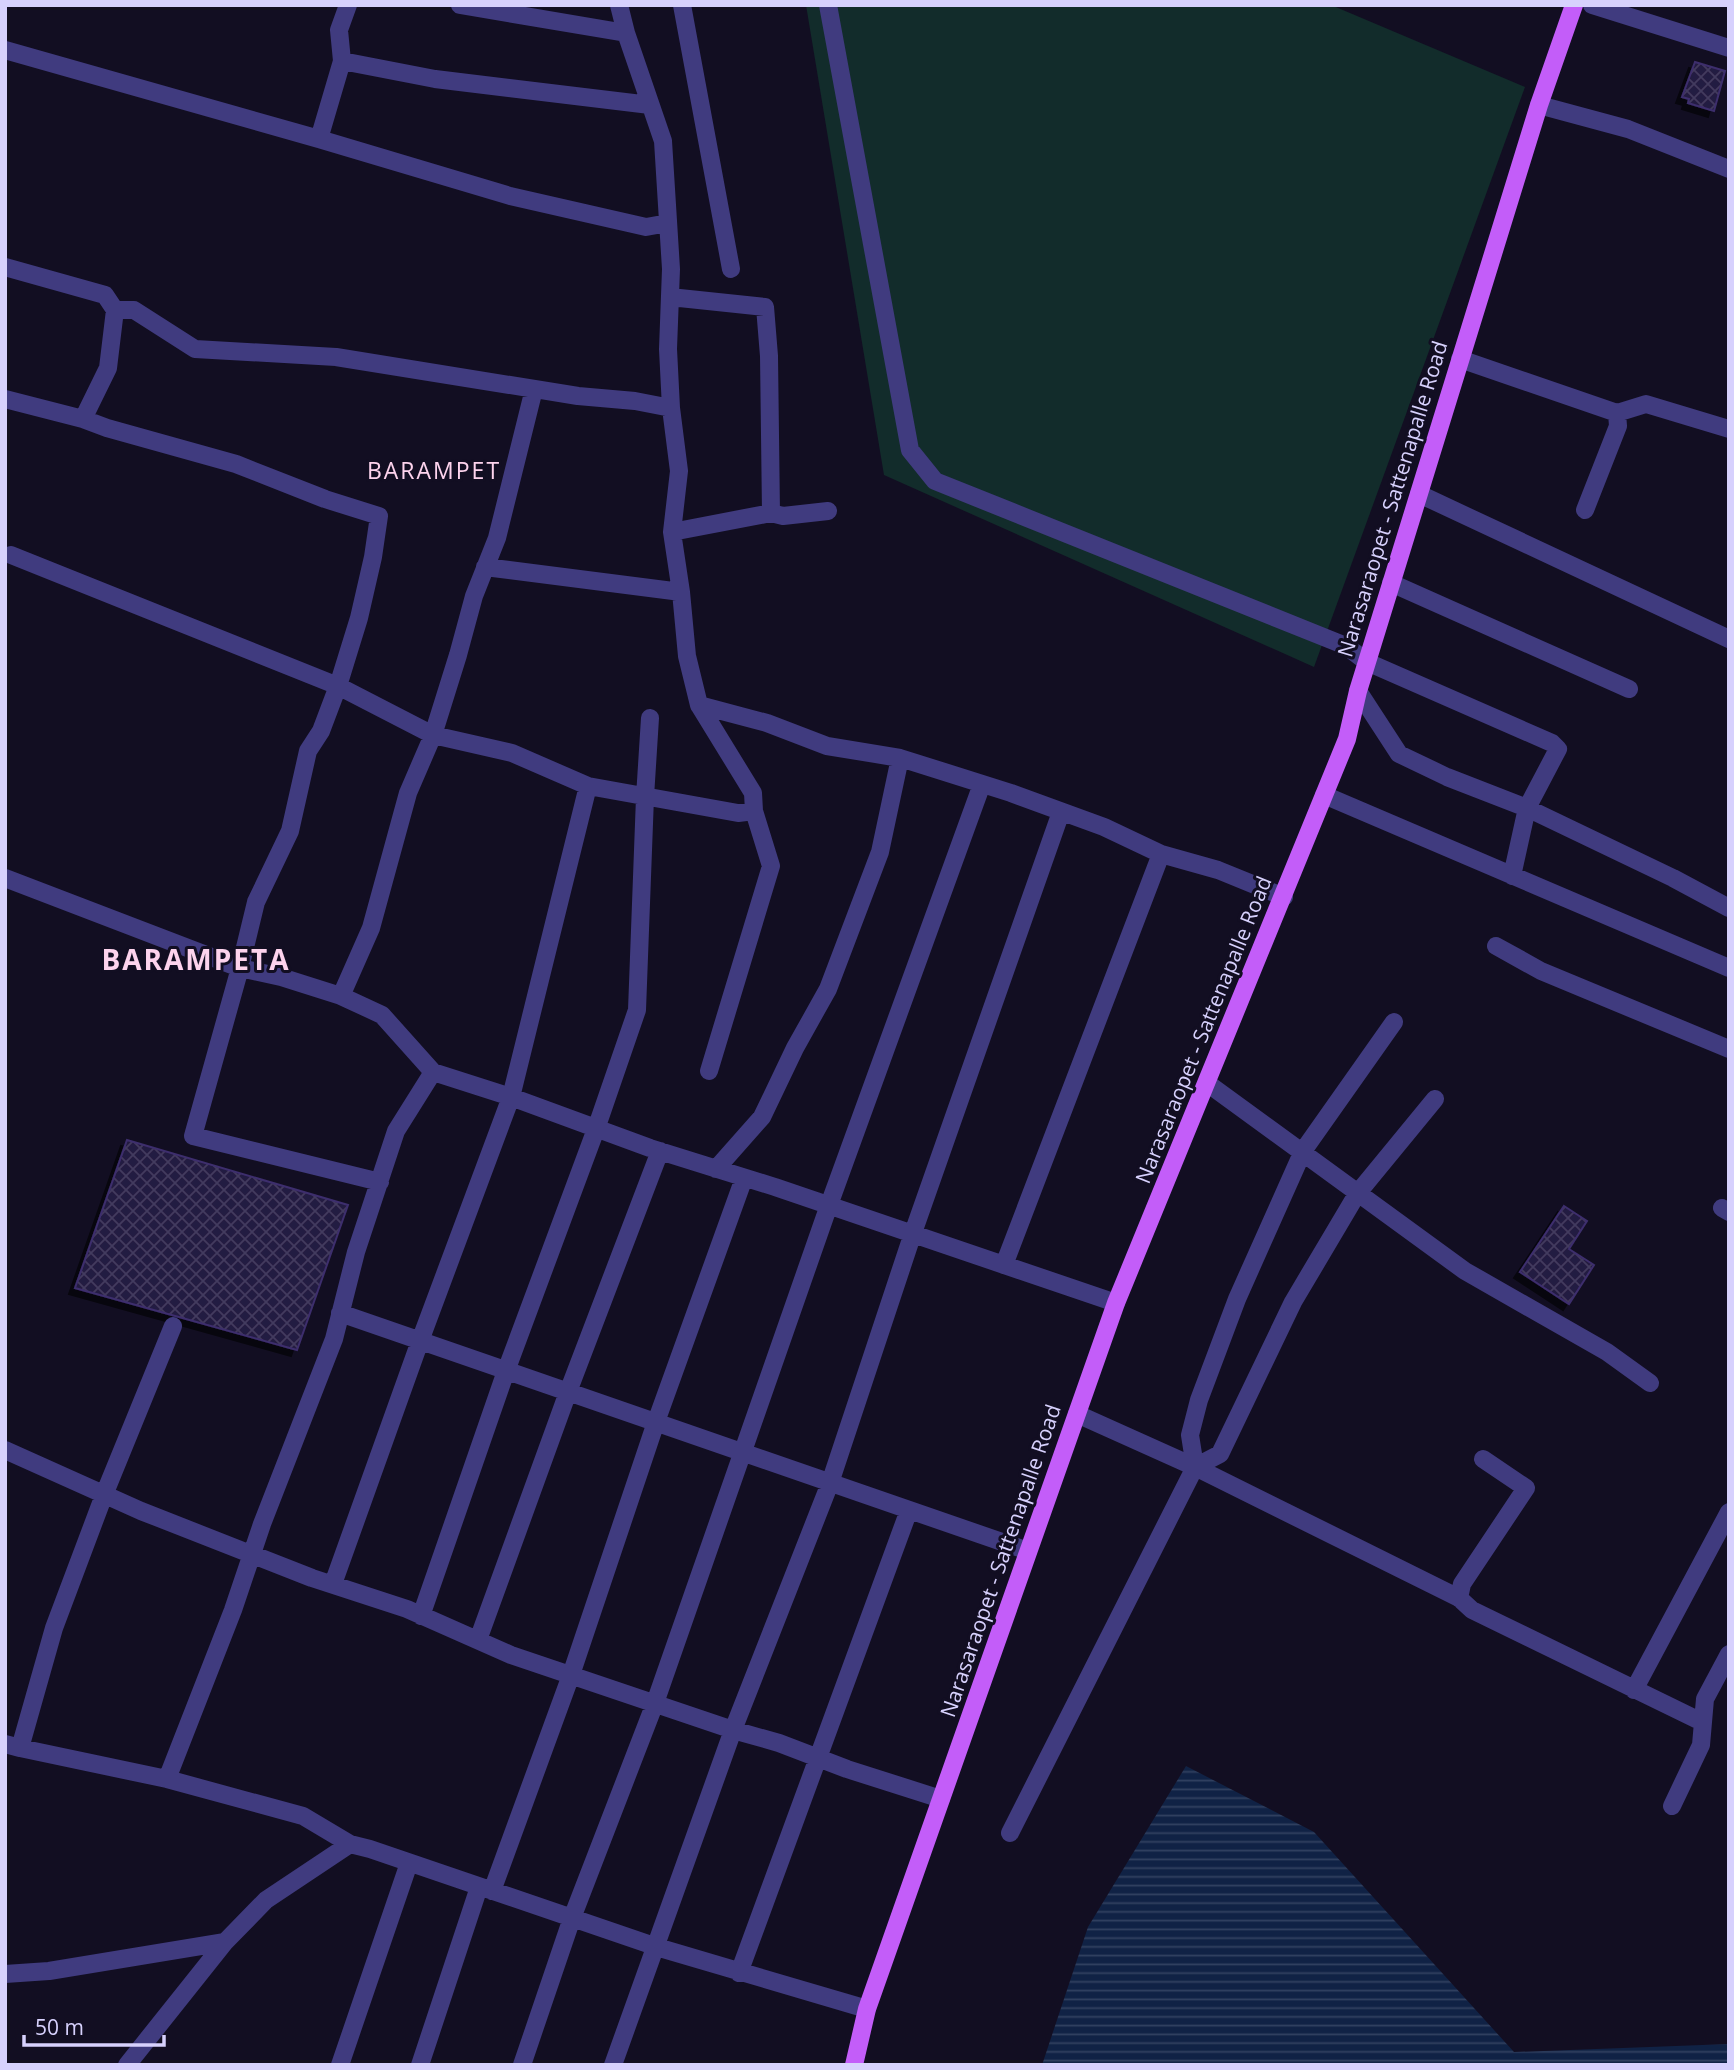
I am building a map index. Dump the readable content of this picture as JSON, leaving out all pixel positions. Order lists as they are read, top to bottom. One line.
{"streets":{"main road":["Narasaraopet - Sattenapalle Road"]},"districts":["BARAMPET","BARAMPETA"],"scale_bar":"50 m"}
